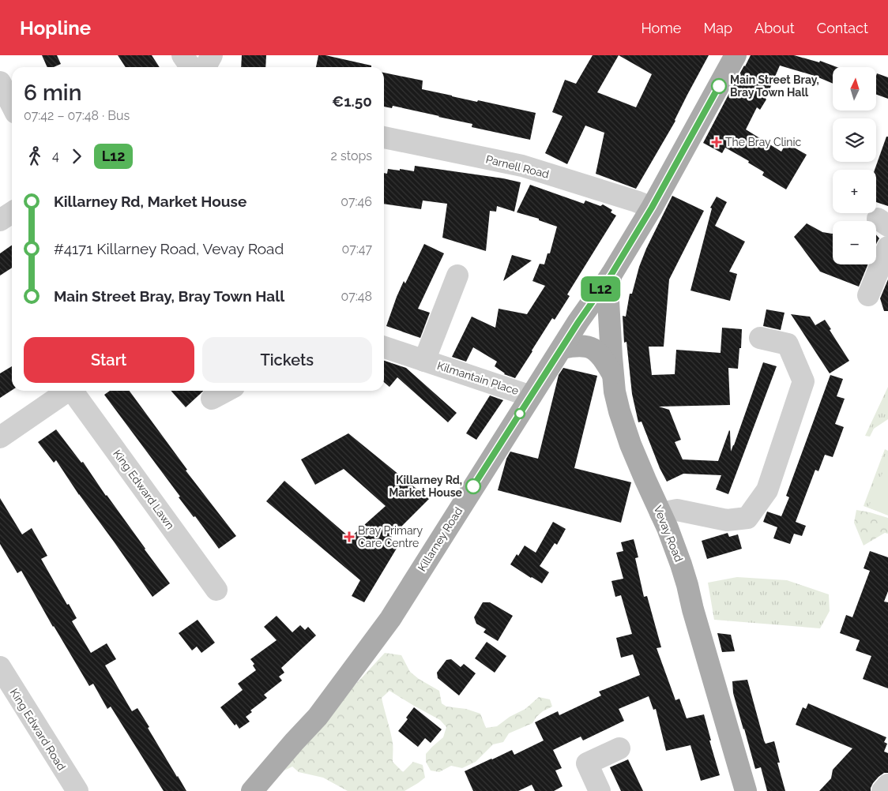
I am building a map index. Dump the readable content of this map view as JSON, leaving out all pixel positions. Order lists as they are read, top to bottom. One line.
{"streets":{"main road":["Vevay Road","Killarney Road"],"street":["Parnell Road","Kilmantain Place","King Edward Lawn","King Edward Road"]},"crossings":[["Parnell Road","Killarney Road"],["Kilmantain Place","Killarney Road"],["Vevay Road","Killarney Road"]],"places":{"other":["Main Street Bray, Bray Town Hall","Killarney Rd, Market House"],"health":["The Bray Clinic","Bray Primary Care Centre"]},"lines":["bus line L12"],"north":"top","page":{"header":"Hopline","nav":["Home","Map","About","Contact"],"on_map":"L12","map_buttons":["+","−"],"heading":["6 min","07:42 – 07:48 · Bus","€1.50"],"legs":["4","L12","2 stops"],"list":[{"name":"Killarney Rd, Market House","value":"07:46"},{"name":"#4171 Killarney Road, Vevay Road","value":"07:47"},{"name":"Main Street Bray, Bray Town Hall","value":"07:48"}],"buttons":["Start","Tickets"]}}
